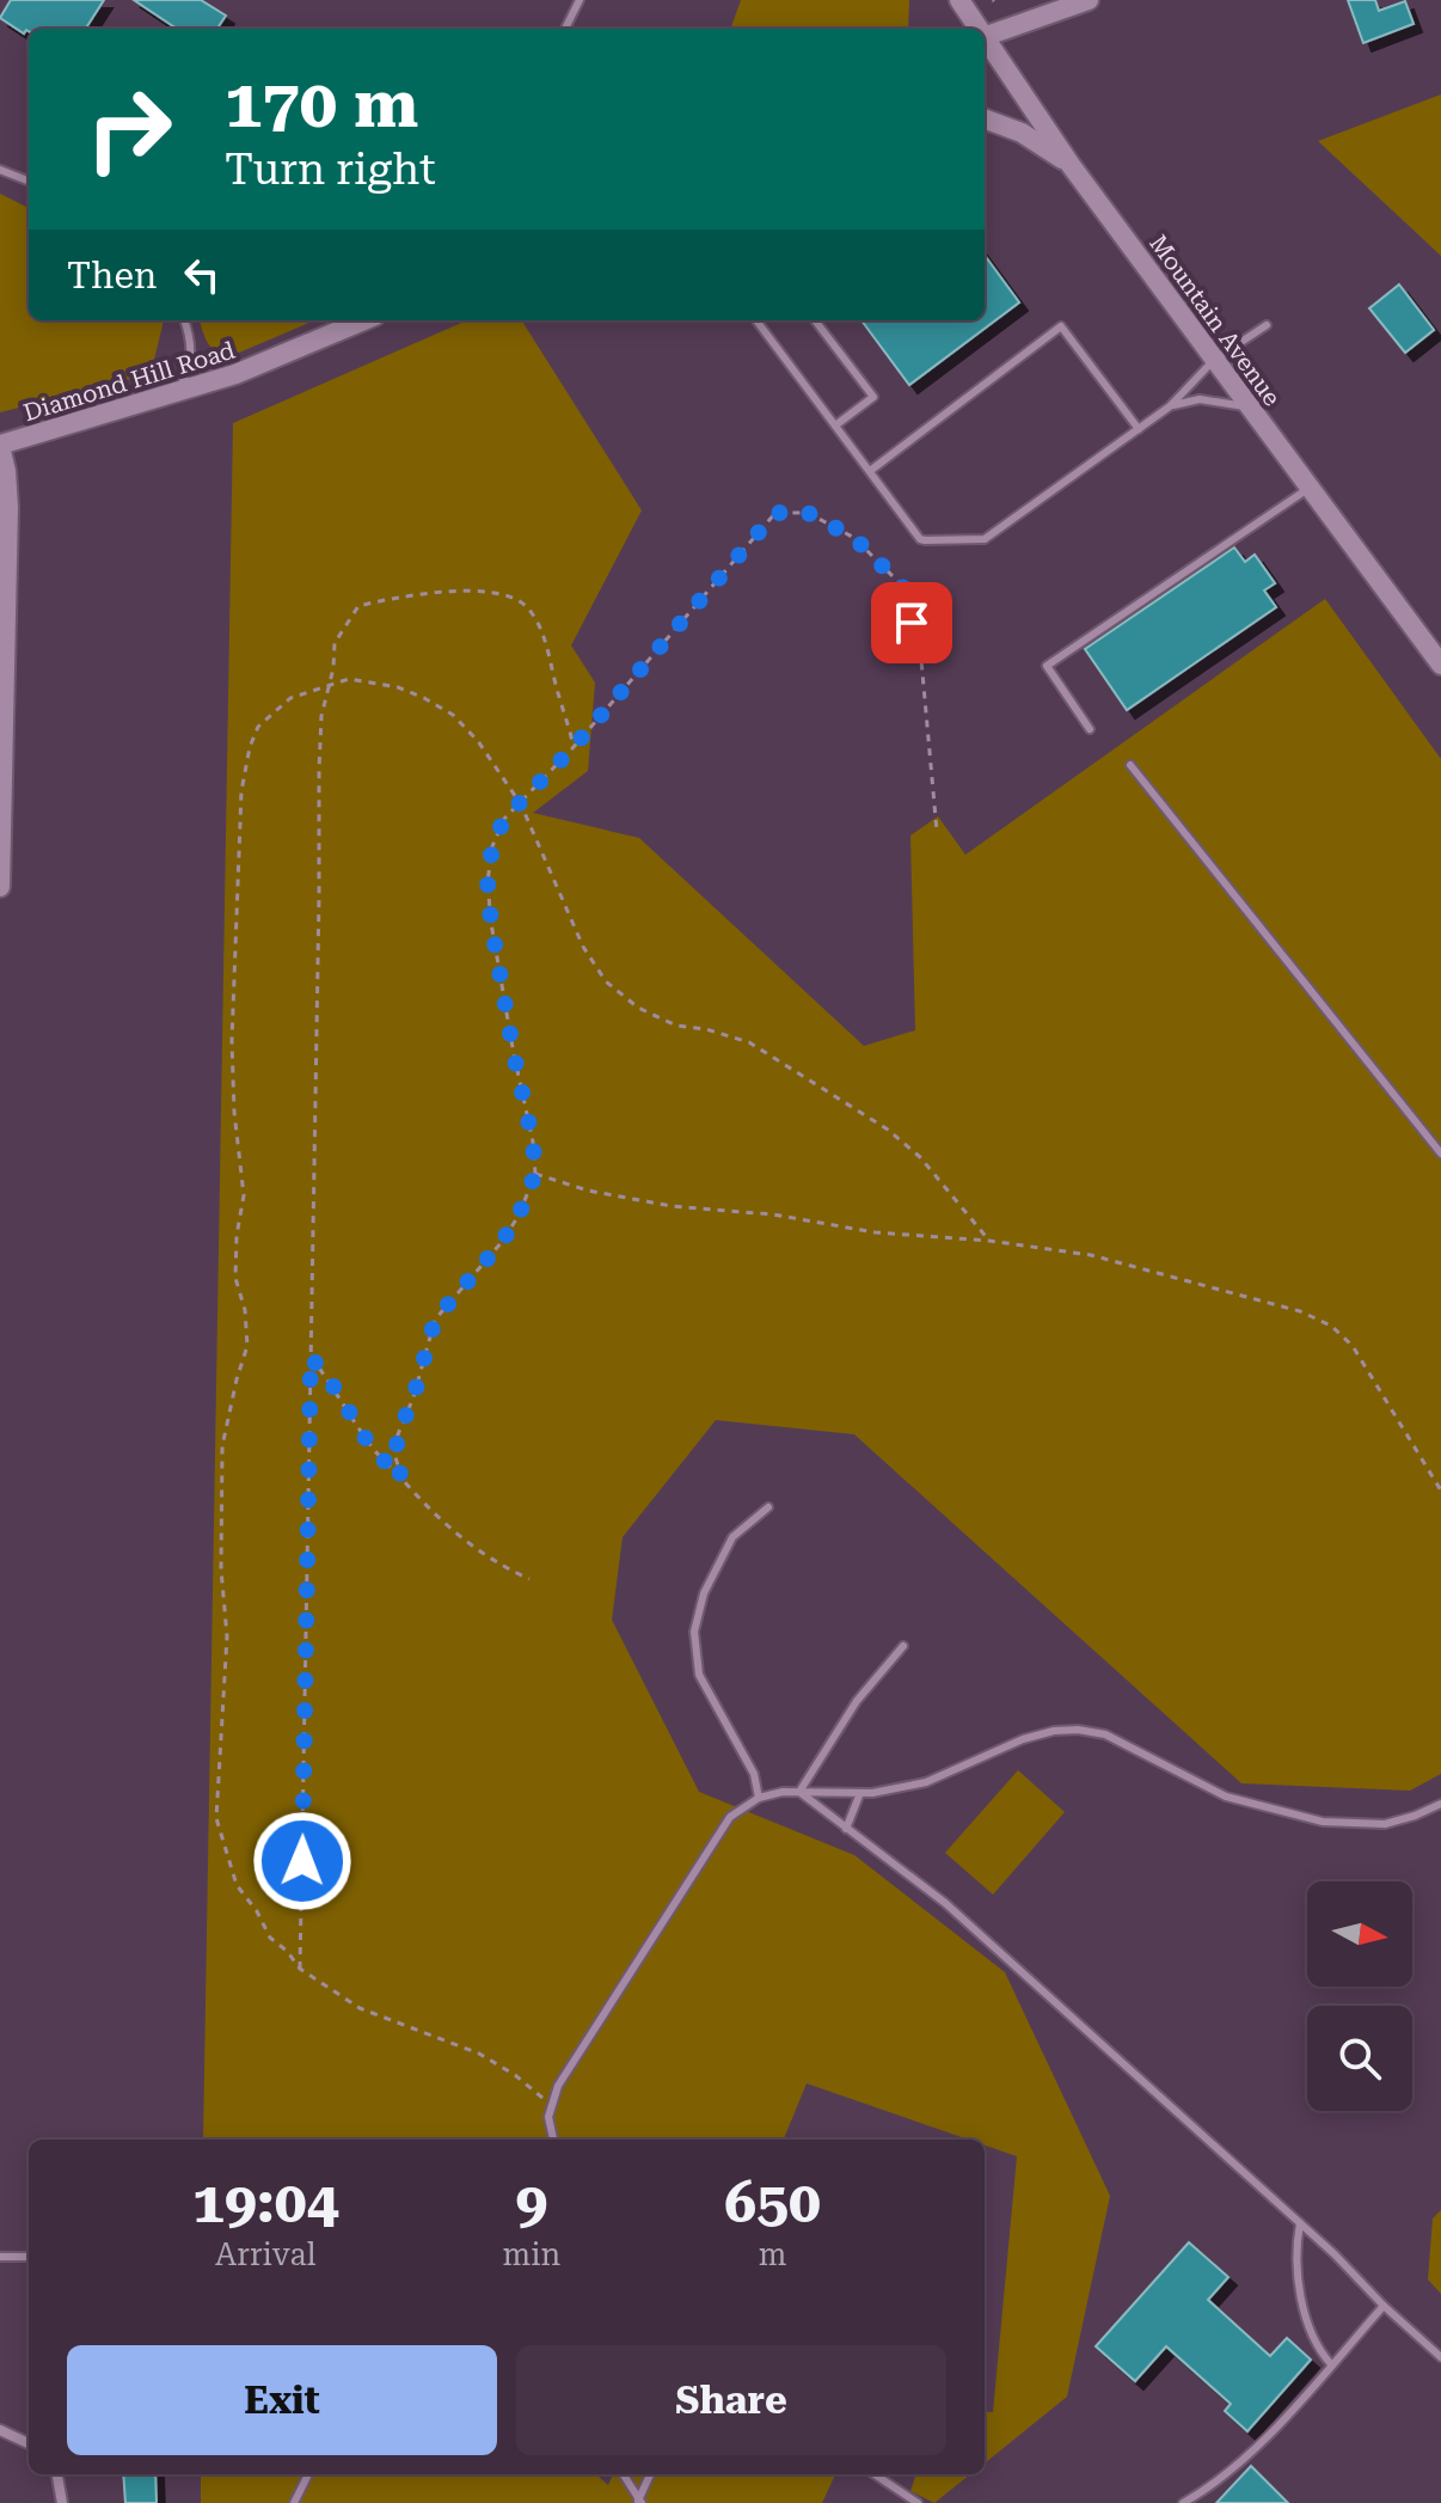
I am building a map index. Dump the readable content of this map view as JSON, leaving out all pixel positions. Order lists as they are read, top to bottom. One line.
{"streets":{"main road":["Mountain Avenue","Diamond Hill Road"]},"north":"right","page":{"turn":["170 m","Turn right"],"then":"Then","eta":["19:04","Arrival","9","min","650","m"],"buttons":["Exit","Share"]}}
